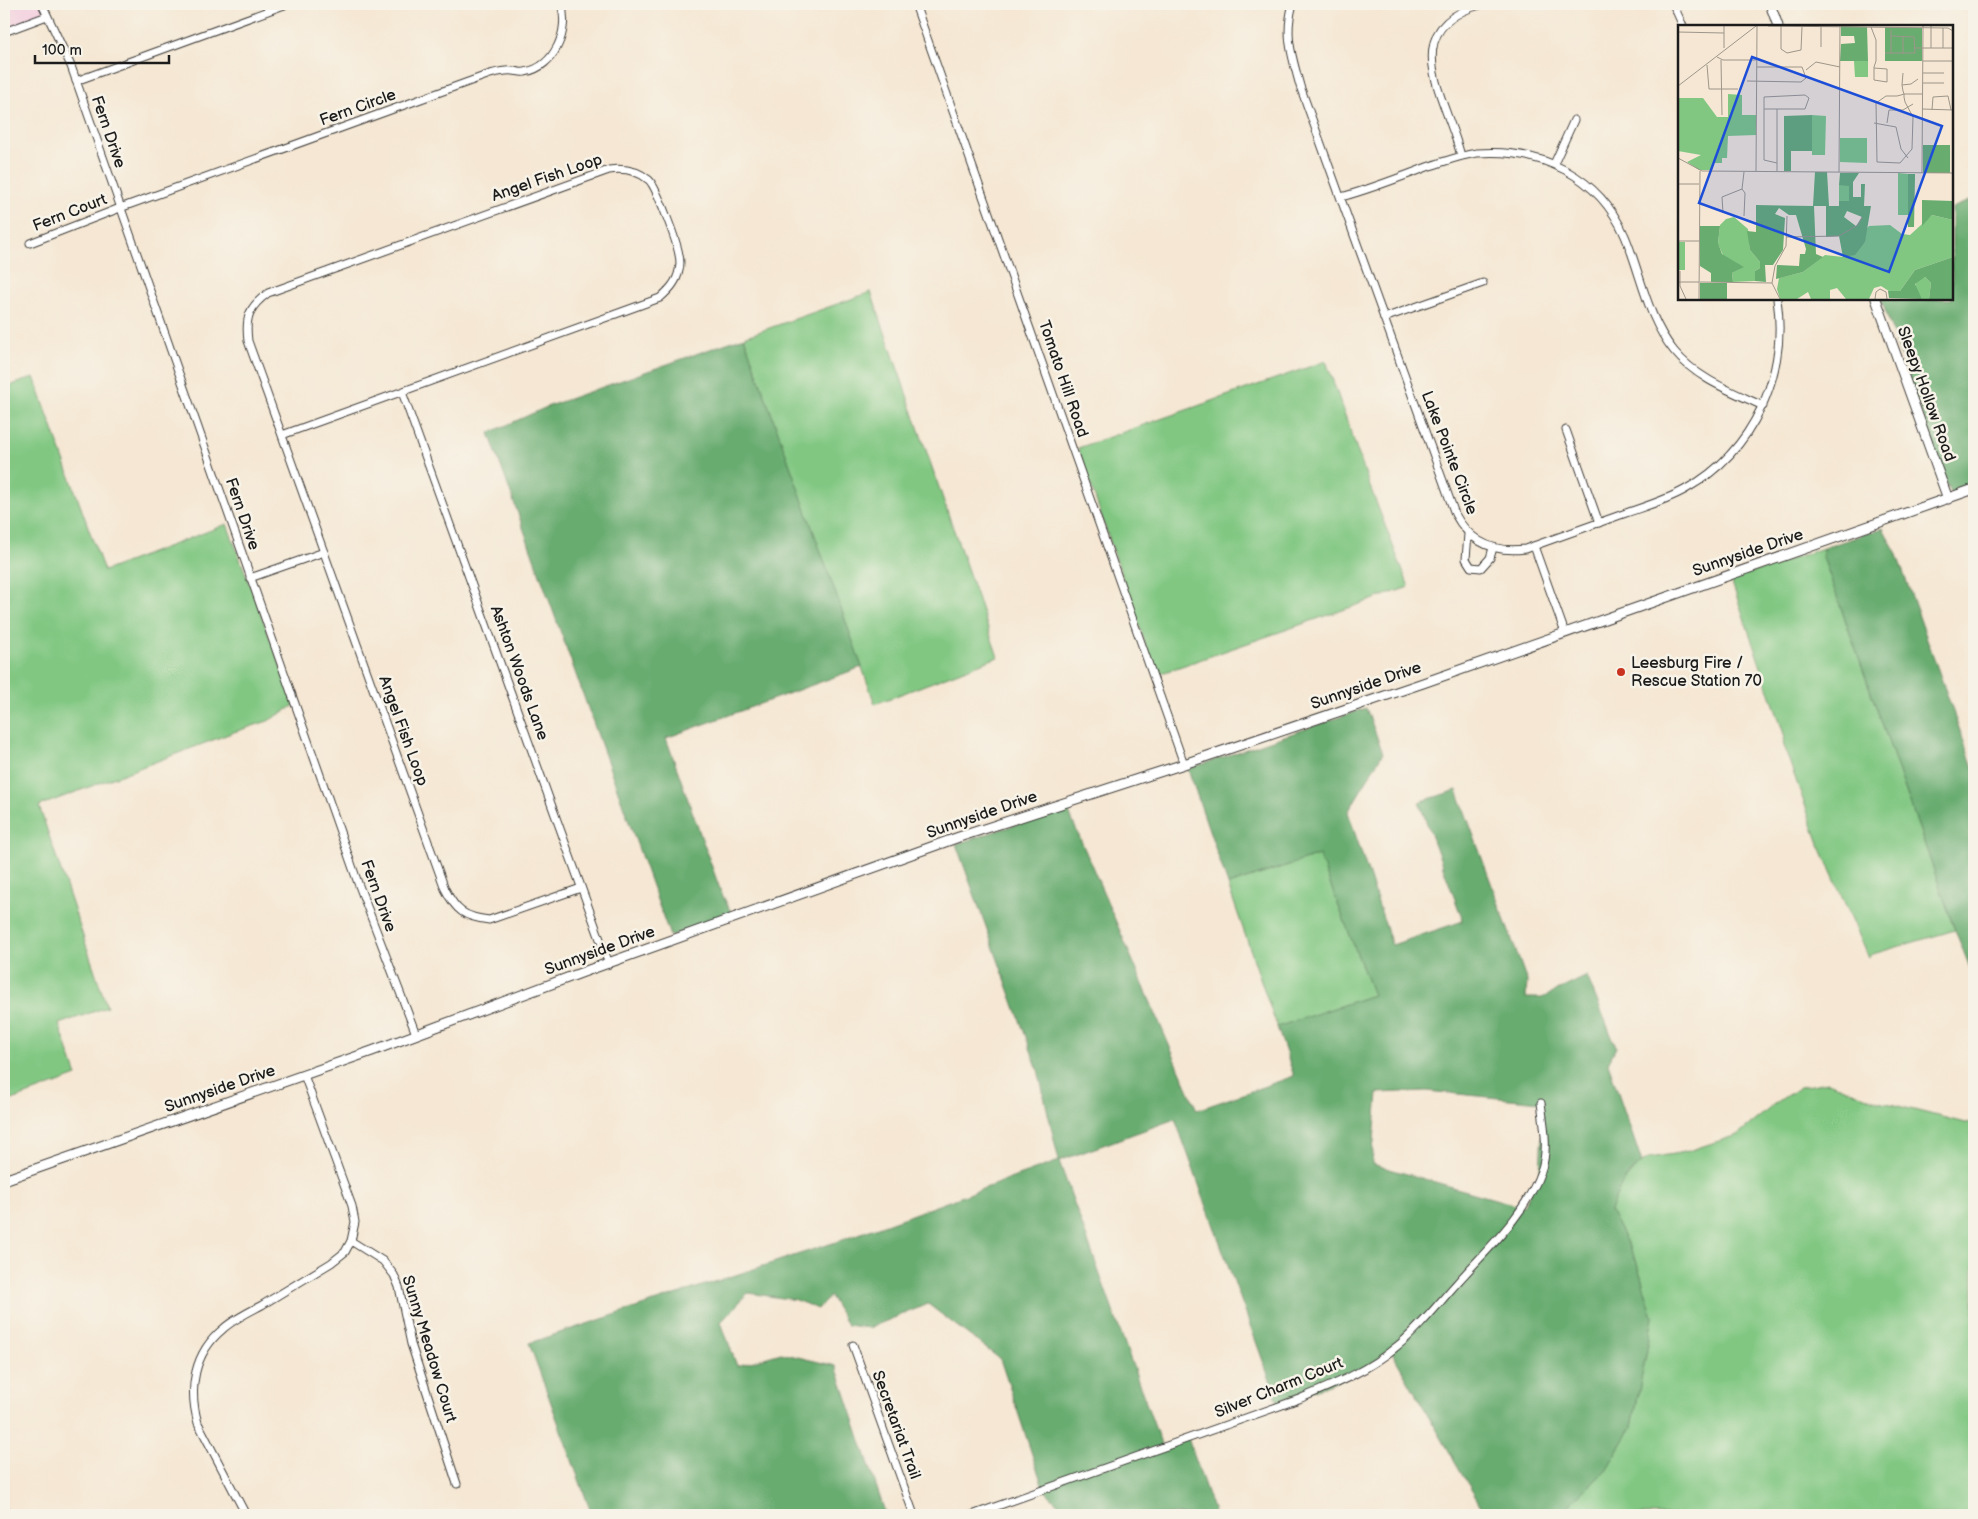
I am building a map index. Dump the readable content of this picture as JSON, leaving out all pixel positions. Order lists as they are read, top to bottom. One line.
{"streets":{"street":["Fern Circle","Fern Drive","Angel Fish Loop","Fern Court","Tomato Hill Road","Sleepy Hollow Road","Lake Pointe Circle","Sunnyside Drive","Ashton Woods Lane","Sunny Meadow Court","Silver Charm Court","Secretariat Trail"]},"crossings":[["Fern Circle","Fern Drive"],["Fern Circle","Fern Court"],["Fern Drive","Fern Court"],["Fern Drive","Sunnyside Drive"],["Angel Fish Loop","Ashton Woods Lane"],["Tomato Hill Road","Sunnyside Drive"],["Sleepy Hollow Road","Sunnyside Drive"],["Sunnyside Drive","Ashton Woods Lane"]],"places":["Leesburg Fire / Rescue Station 70"],"scale_bar":"100 m"}
